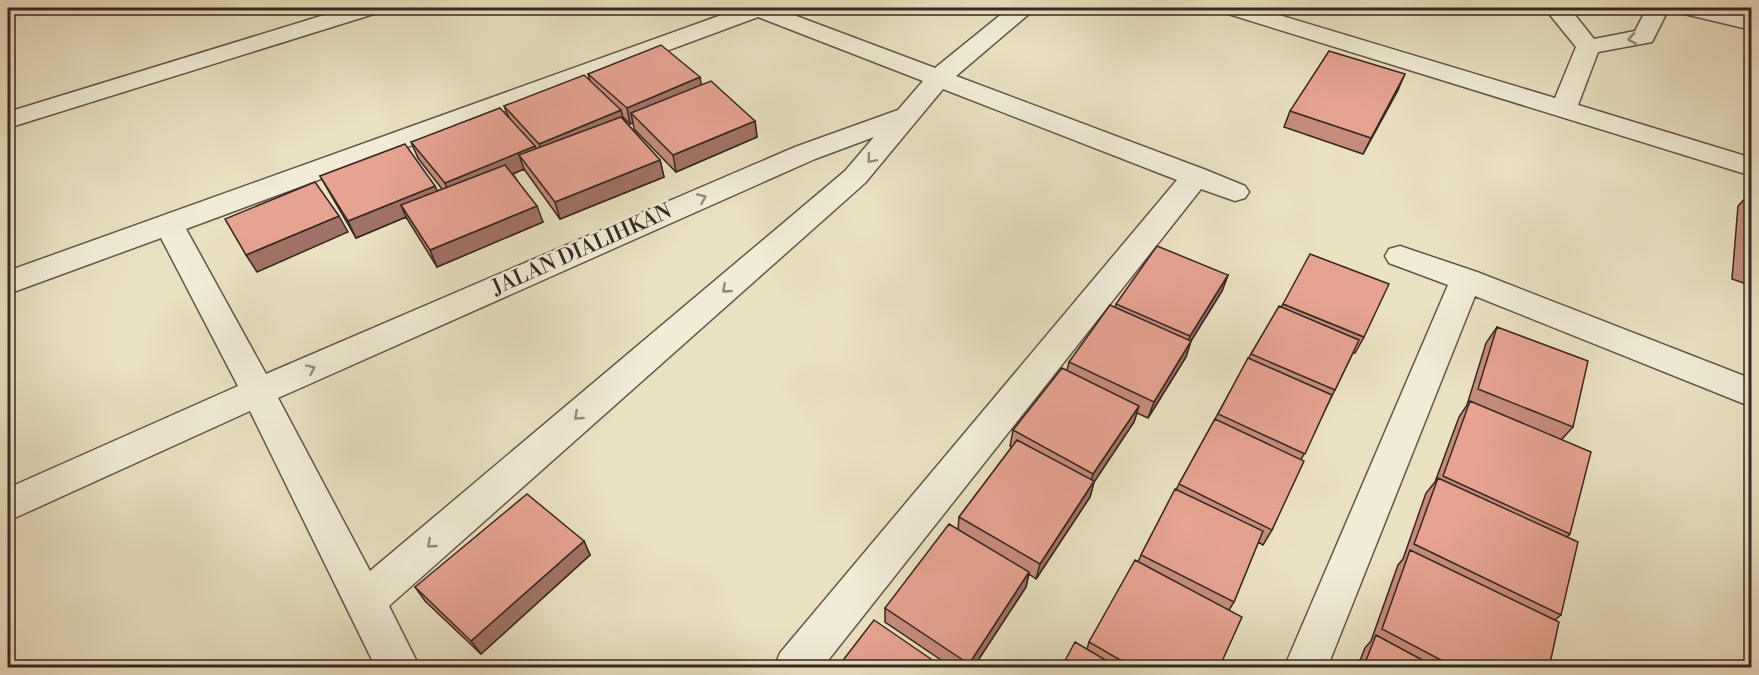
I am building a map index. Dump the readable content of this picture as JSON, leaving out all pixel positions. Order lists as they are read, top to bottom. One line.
{"streets":{"street":["JALAN DIALIHKAN"]}}
